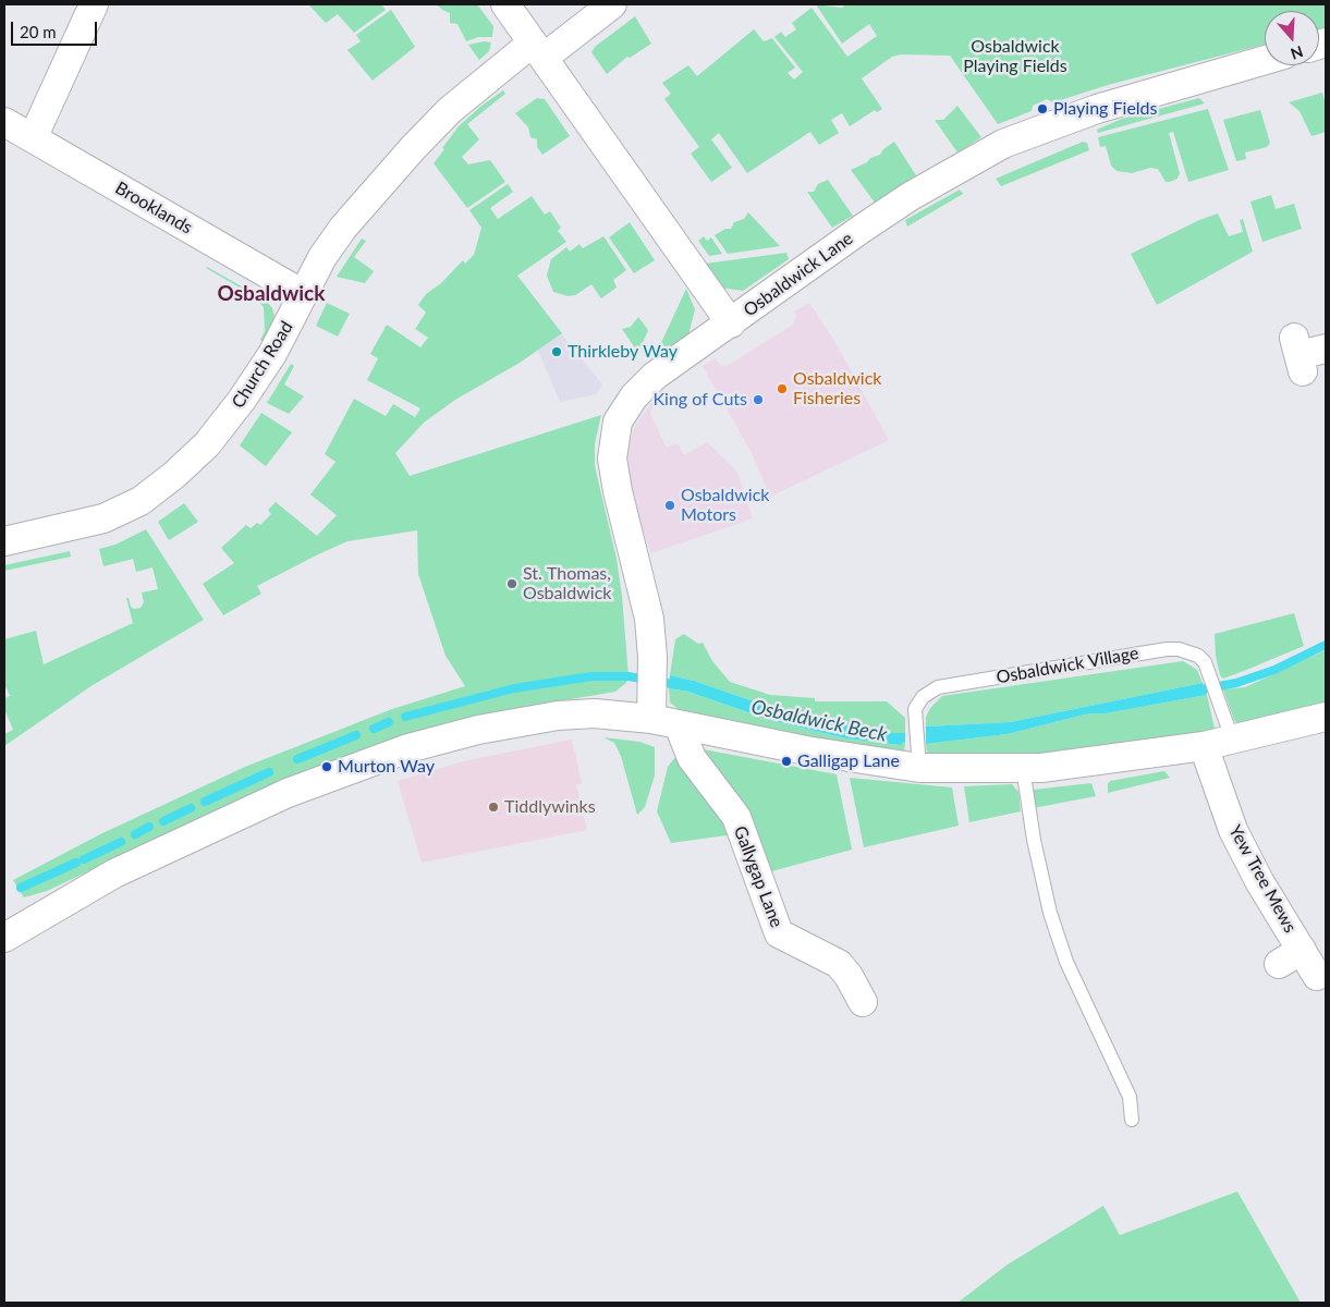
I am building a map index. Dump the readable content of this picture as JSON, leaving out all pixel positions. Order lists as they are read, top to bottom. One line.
{"streets":{"street":["Brooklands","Osbaldwick Lane","Church Road","Gallygap Lane","Yew Tree Mews"],"lane":["Osbaldwick Village"]},"crossings":[["Brooklands","Church Road"],["Osbaldwick Lane","Gallygap Lane"]],"districts":["Osbaldwick"],"water":["Osbaldwick Beck"],"parks":["Osbaldwick Playing Fields"],"places":["Playing Fields","Thirkleby Way","Osbaldwick Fisheries","King of Cuts","Osbaldwick Motors","St. Thomas, Osbaldwick","Galligap Lane","Murton Way","Tiddlywinks"],"scale_bar":"20 m","north":"bottom"}
